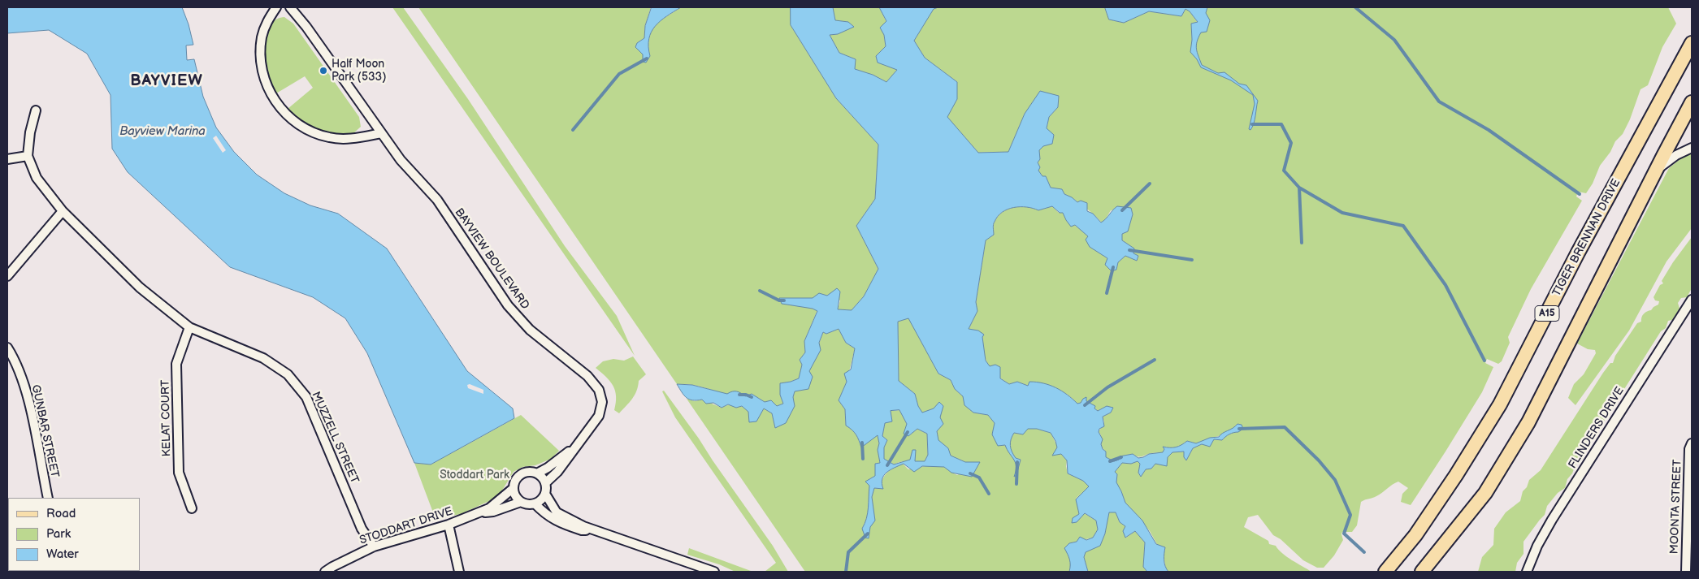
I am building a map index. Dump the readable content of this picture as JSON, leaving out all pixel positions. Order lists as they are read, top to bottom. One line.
{"streets":{"main road":["TIGER BRENNAN DRIVE","A15"],"street":["BAYVIEW BOULEVARD","KELAT COURT","FLINDERS DRIVE","GUNBAR STREET","MUZZELL STREET","MOONTA STREET","STODDART DRIVE"]},"crossings":[["BAYVIEW BOULEVARD","STODDART DRIVE"],["KELAT COURT","MUZZELL STREET"],["MUZZELL STREET","STODDART DRIVE"]],"districts":["BAYVIEW"],"water":["Bayview Marina"],"parks":["Stoddart Park"],"places":["Half Moon Park (533)"],"legend":["Road","Park","Water"]}
